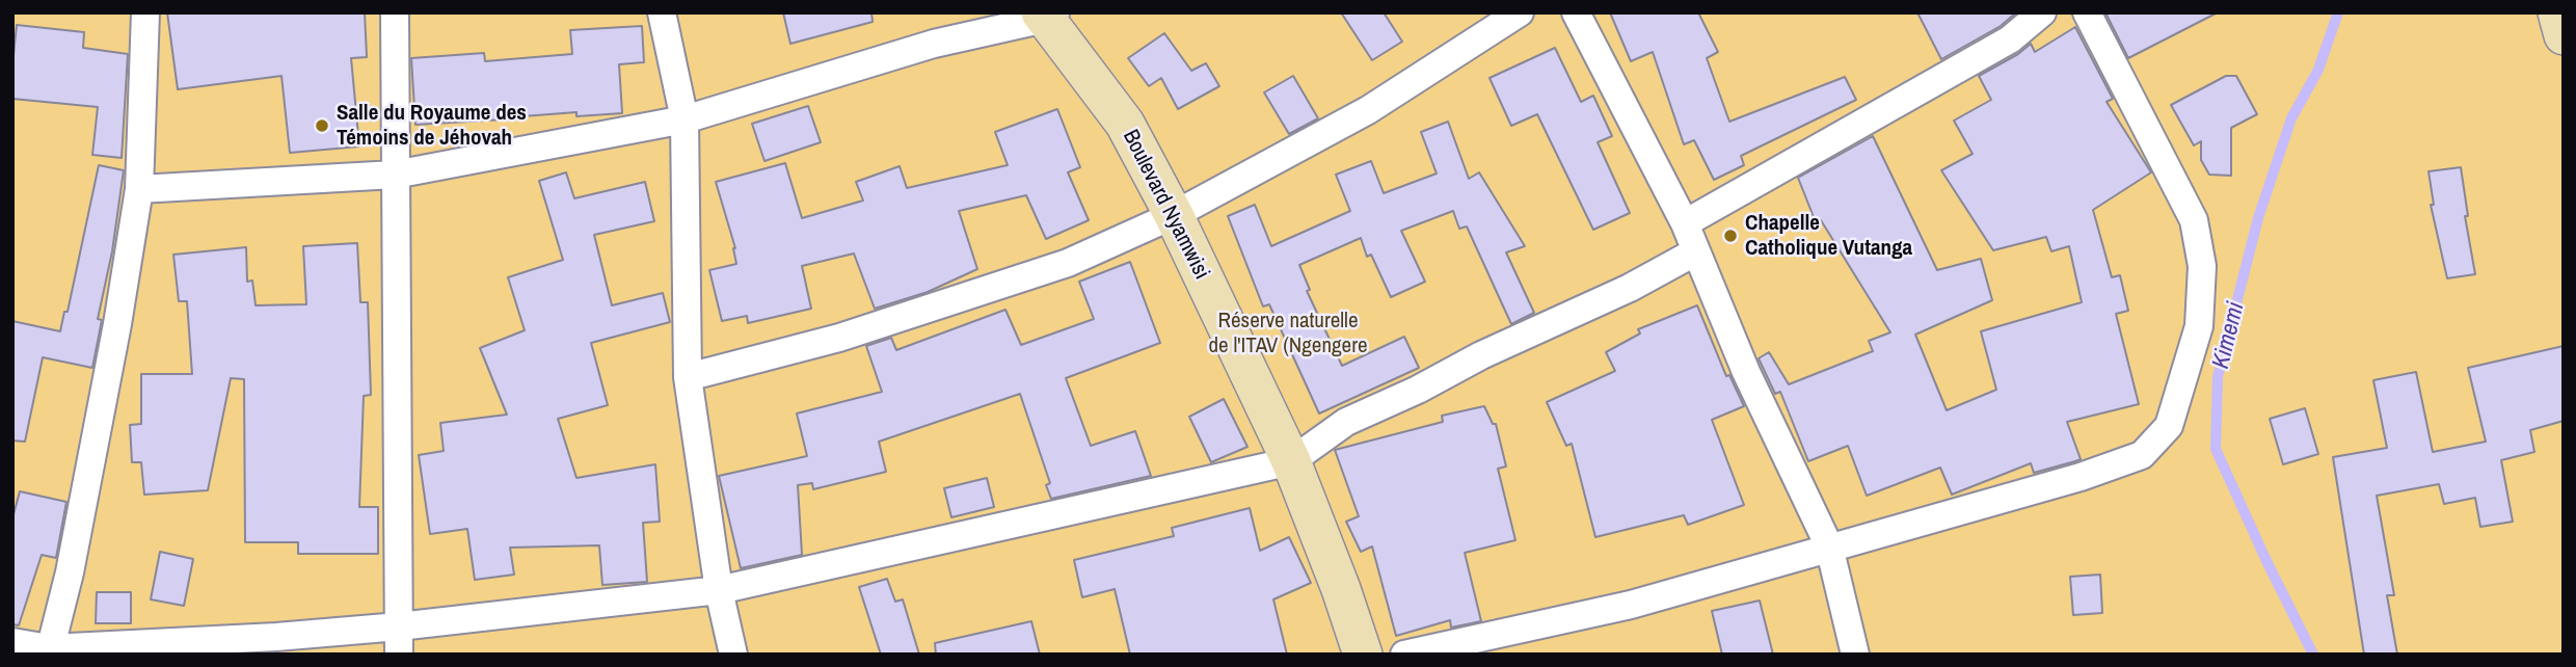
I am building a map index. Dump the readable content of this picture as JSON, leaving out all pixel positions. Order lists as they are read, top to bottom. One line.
{"streets":{"main road":["Boulevard Nyamwisi"]},"water":["Kimemi"],"parks":["Réserve naturelle de l'ITAV (Ngengere"],"places":["Salle du Royaume des Témoins de Jéhovah","Chapelle Catholique Vutanga"]}
